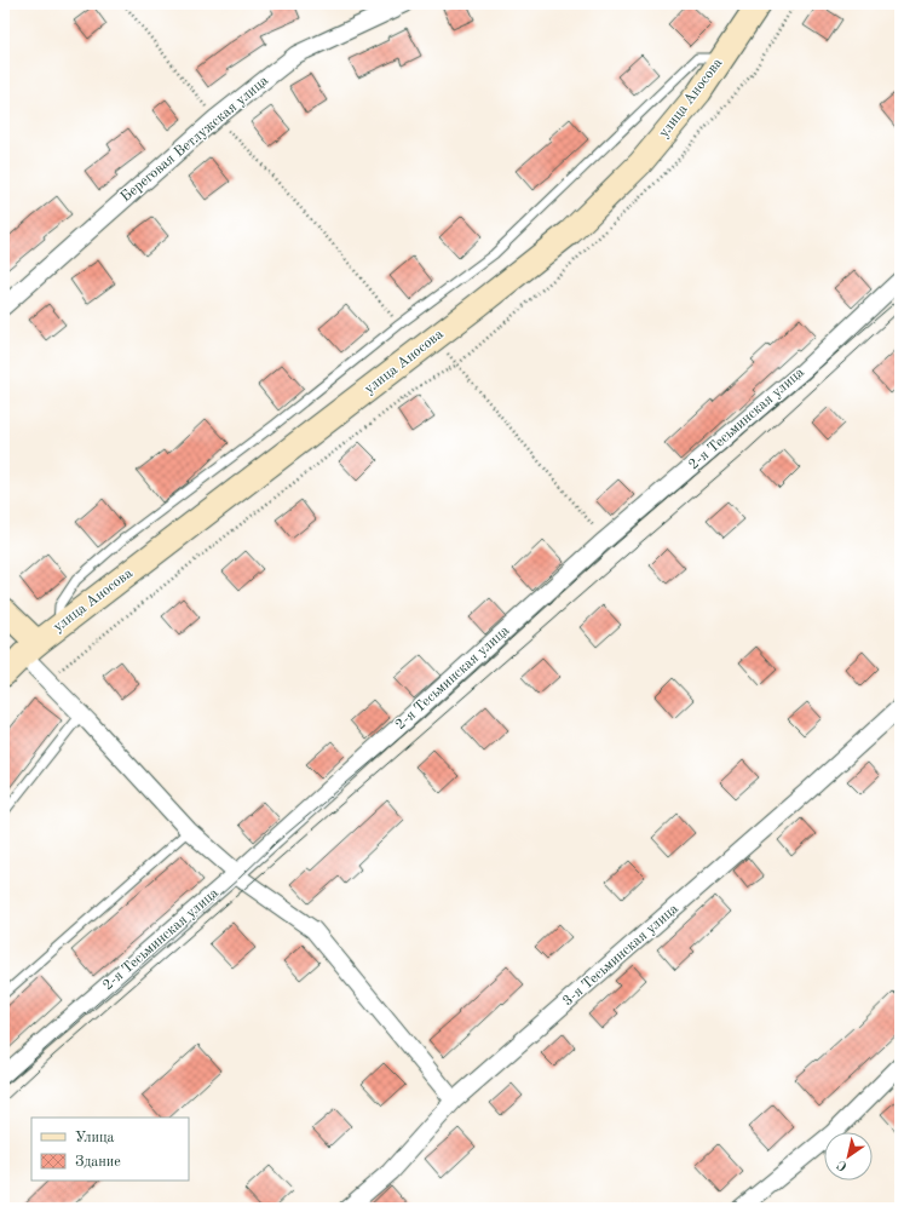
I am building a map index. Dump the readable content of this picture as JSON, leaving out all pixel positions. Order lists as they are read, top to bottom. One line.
{"streets":{"main road":["улица Аносова"],"street":["Береговая Ветлужская улица","2-я Тесьминская улица","3-я Тесьминская улица"]},"legend":["Улица","Здание"],"north":"bottom left"}
